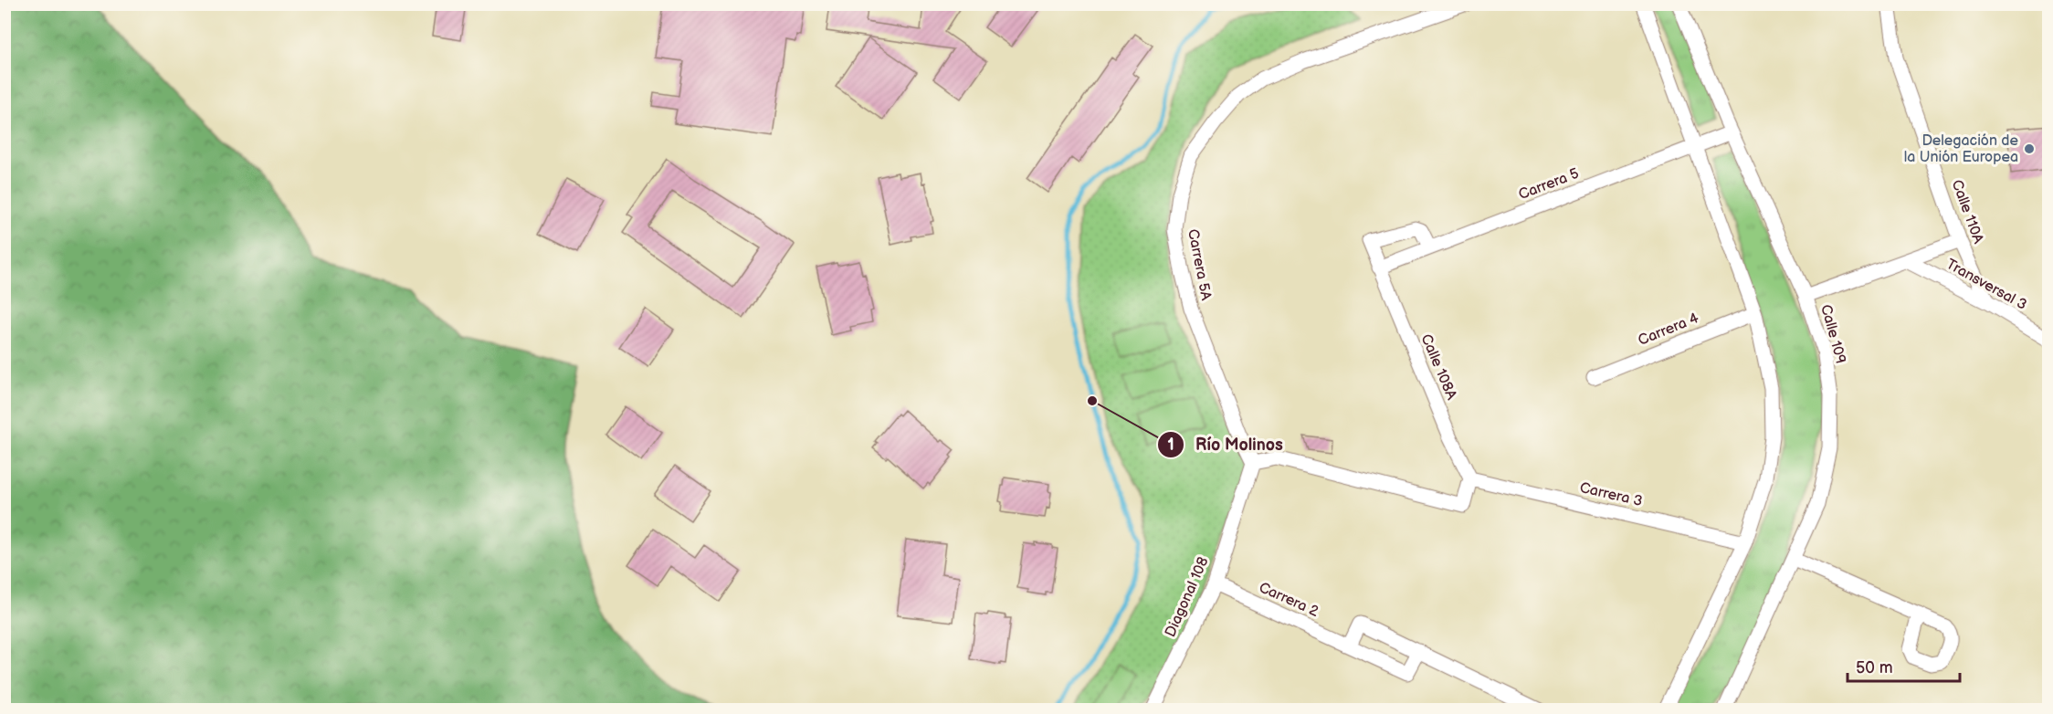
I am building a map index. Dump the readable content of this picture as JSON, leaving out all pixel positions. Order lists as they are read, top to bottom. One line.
{"streets":{"street":["Carrera 5","Calle 110A","Carrera 5A","Transversal 3","Carrera 4","Calle 109","Calle 108A","Carrera 3","Diagonal 108","Carrera 2"]},"crossings":[["Carrera 5","Calle 109"],["Carrera 5","Calle 108A"],["Calle 110A","Transversal 3"],["Carrera 5A","Diagonal 108"],["Calle 108A","Carrera 3"],["Diagonal 108","Carrera 2"]],"places":["Delegación de la Unión Europea","Río Molinos"],"scale_bar":"50 m"}
